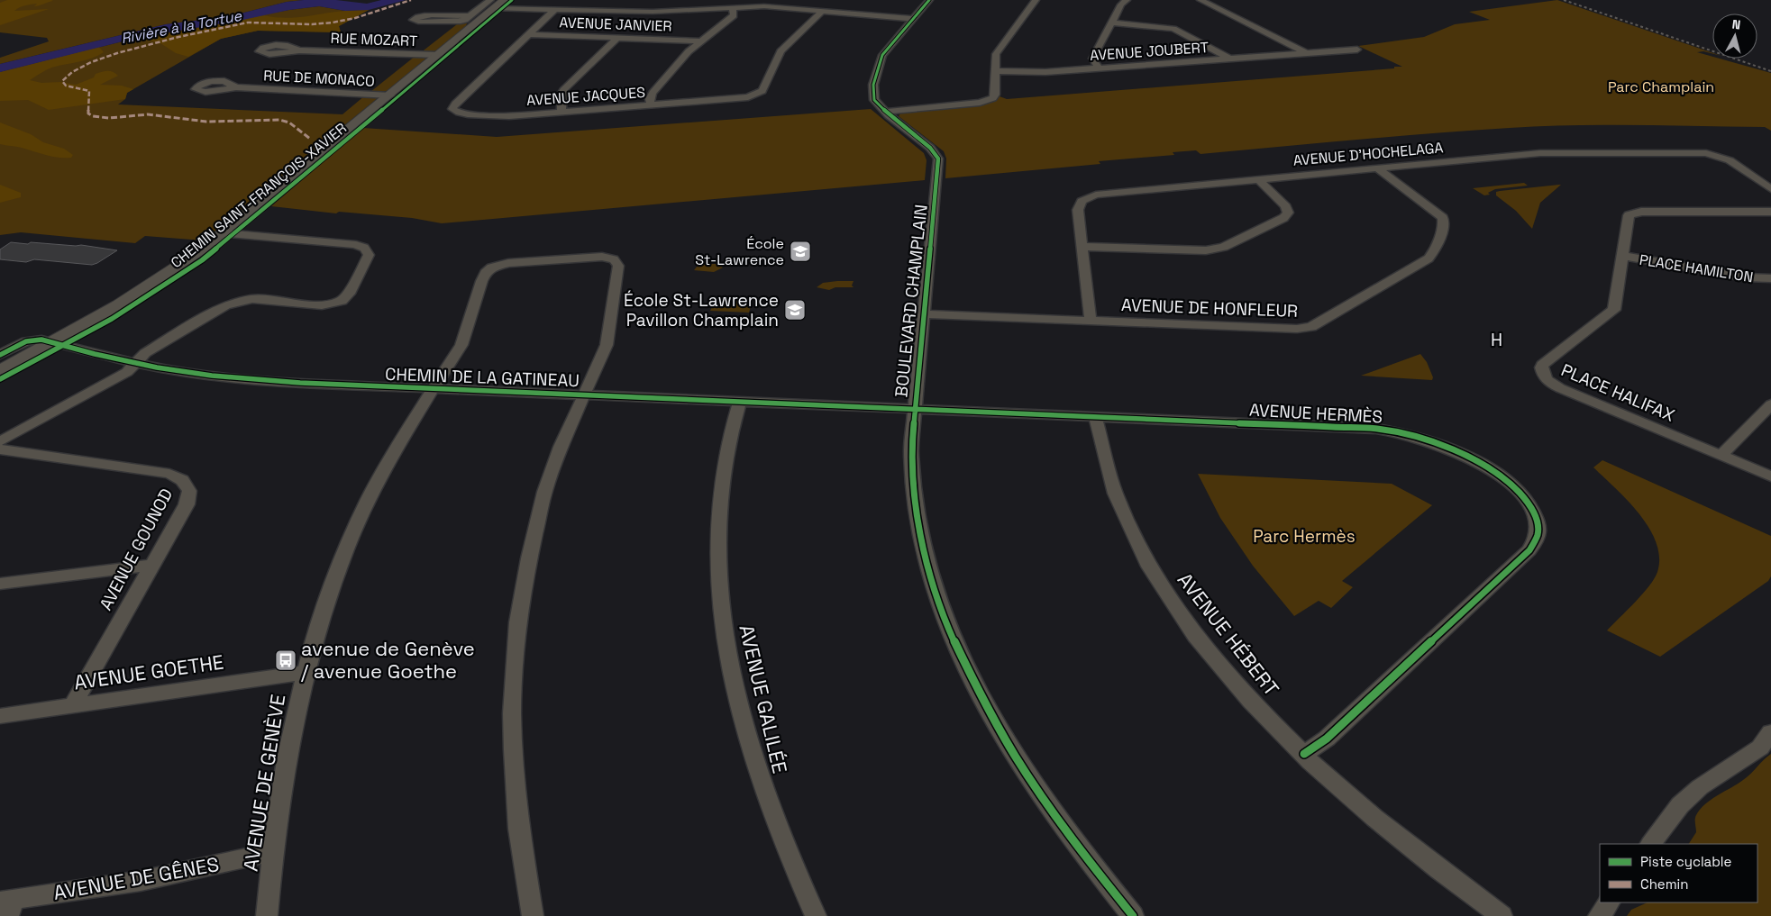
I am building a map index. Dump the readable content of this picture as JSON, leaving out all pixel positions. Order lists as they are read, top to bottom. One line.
{"streets":{"street":["AVENUE JANVIER","RUE MOZART","AVENUE JOUBERT","RUE DE MONACO","AVENUE JACQUES","AVENUE D'HOCHELAGA","CHEMIN SAINT-FRANÇOIS-XAVIER","PLACE HAMILTON","BOULEVARD CHAMPLAIN","AVENUE DE HONFLEUR","CHEMIN DE LA GATINEAU","PLACE HALIFAX","AVENUE HERMÈS","AVENUE GOUNOD","AVENUE HÉBERT","AVENUE GOETHE","AVENUE GALILÉE","AVENUE DE GENÈVE","AVENUE DE GÊNES"]},"crossings":[["AVENUE JANVIER","AVENUE JACQUES"],["RUE MOZART","CHEMIN SAINT-FRANÇOIS-XAVIER"],["RUE DE MONACO","CHEMIN SAINT-FRANÇOIS-XAVIER"],["AVENUE D'HOCHELAGA","AVENUE DE HONFLEUR"],["CHEMIN SAINT-FRANÇOIS-XAVIER","CHEMIN DE LA GATINEAU"],["PLACE HAMILTON","PLACE HALIFAX"],["BOULEVARD CHAMPLAIN","AVENUE DE HONFLEUR"],["BOULEVARD CHAMPLAIN","CHEMIN DE LA GATINEAU"],["BOULEVARD CHAMPLAIN","AVENUE HERMÈS"],["CHEMIN DE LA GATINEAU","AVENUE HERMÈS"],["CHEMIN DE LA GATINEAU","AVENUE GALILÉE"],["CHEMIN DE LA GATINEAU","AVENUE DE GENÈVE"],["AVENUE HERMÈS","AVENUE HÉBERT"],["AVENUE GOUNOD","AVENUE GOETHE"],["AVENUE GOETHE","AVENUE DE GENÈVE"],["AVENUE DE GENÈVE","AVENUE DE GÊNES"]],"districts":["H"],"water":["Rivière à la Tortue"],"parks":["Parc Champlain","Parc Hermès"],"places":{"school or university":["École St-Lawrence","École St-Lawrence Pavillon Champlain"],"bus stop":["avenue de Genève / avenue Goethe"]},"legend":["Piste cyclable","Chemin"],"north":"top"}
